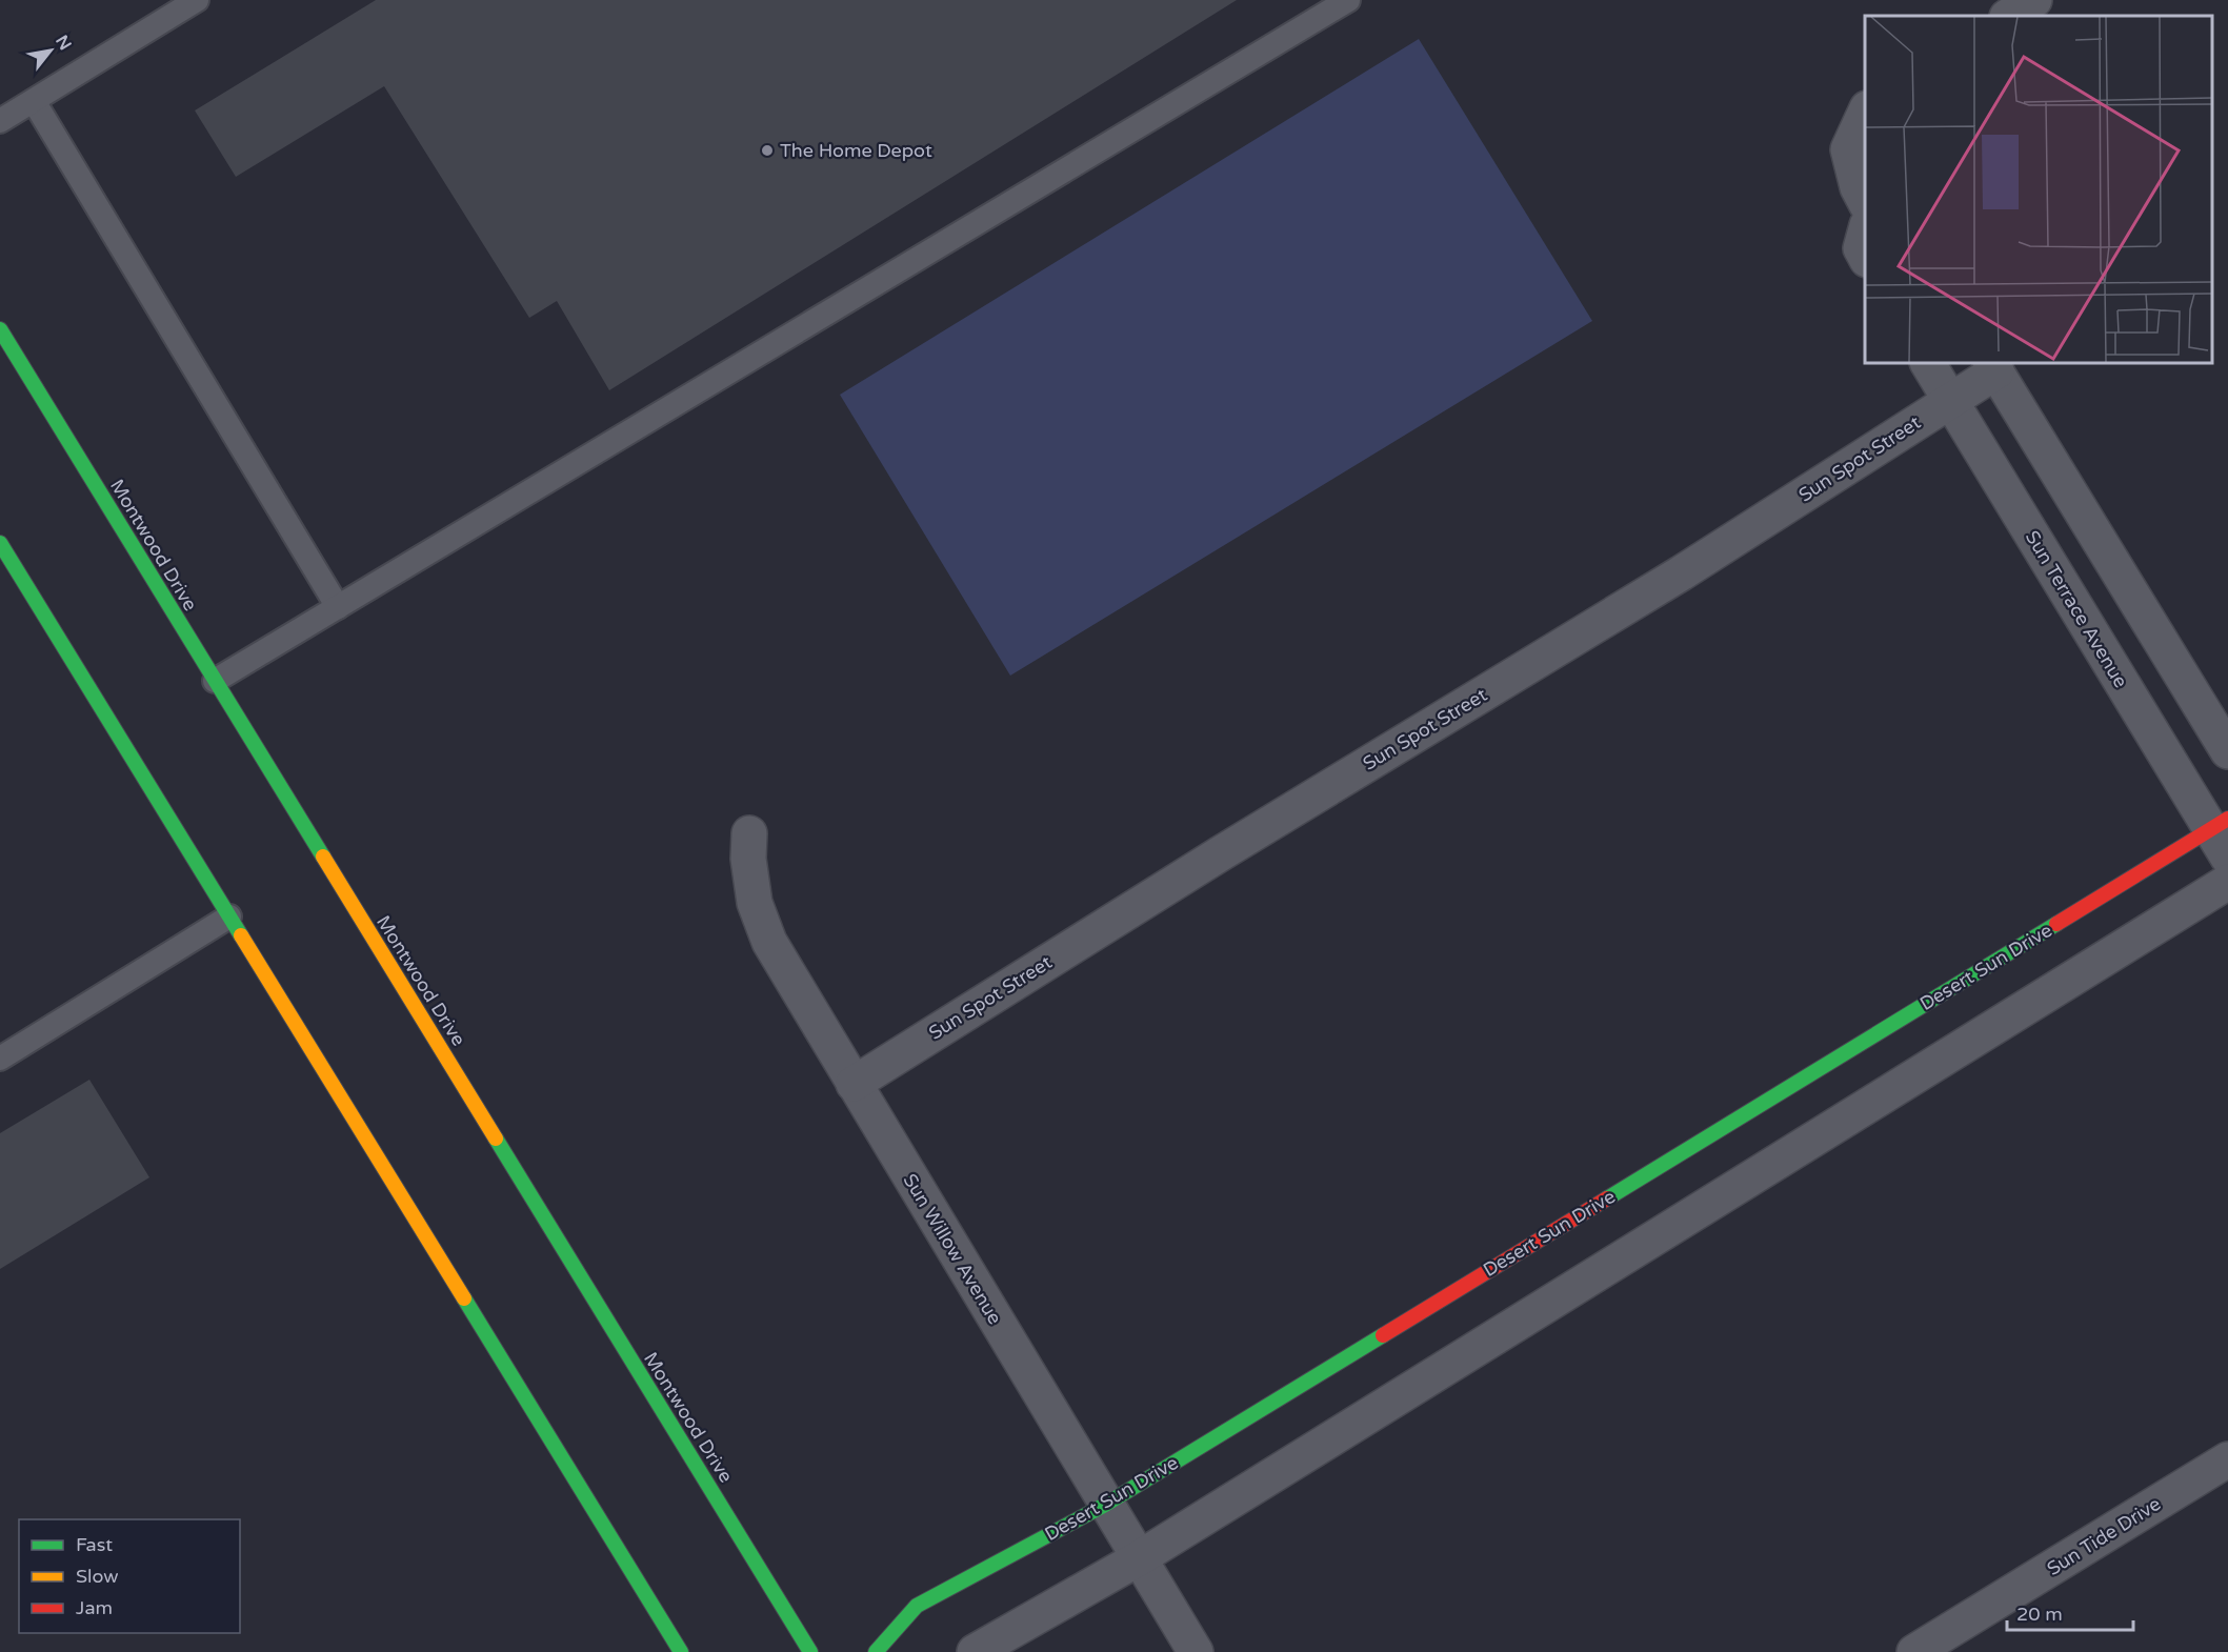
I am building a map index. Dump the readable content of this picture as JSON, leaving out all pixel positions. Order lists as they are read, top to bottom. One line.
{"streets":{"street":["Sun Spot Street","Montwood Drive","Sun Terrace Avenue","Desert Sun Drive","Sun Willow Avenue","Sun Tide Drive"]},"crossings":[["Sun Spot Street","Sun Terrace Avenue"],["Sun Spot Street","Sun Willow Avenue"],["Sun Terrace Avenue","Desert Sun Drive"],["Desert Sun Drive","Sun Willow Avenue"]],"places":["The Home Depot"],"legend":["Fast","Slow","Jam"],"scale_bar":"20 m","north":"top right"}
